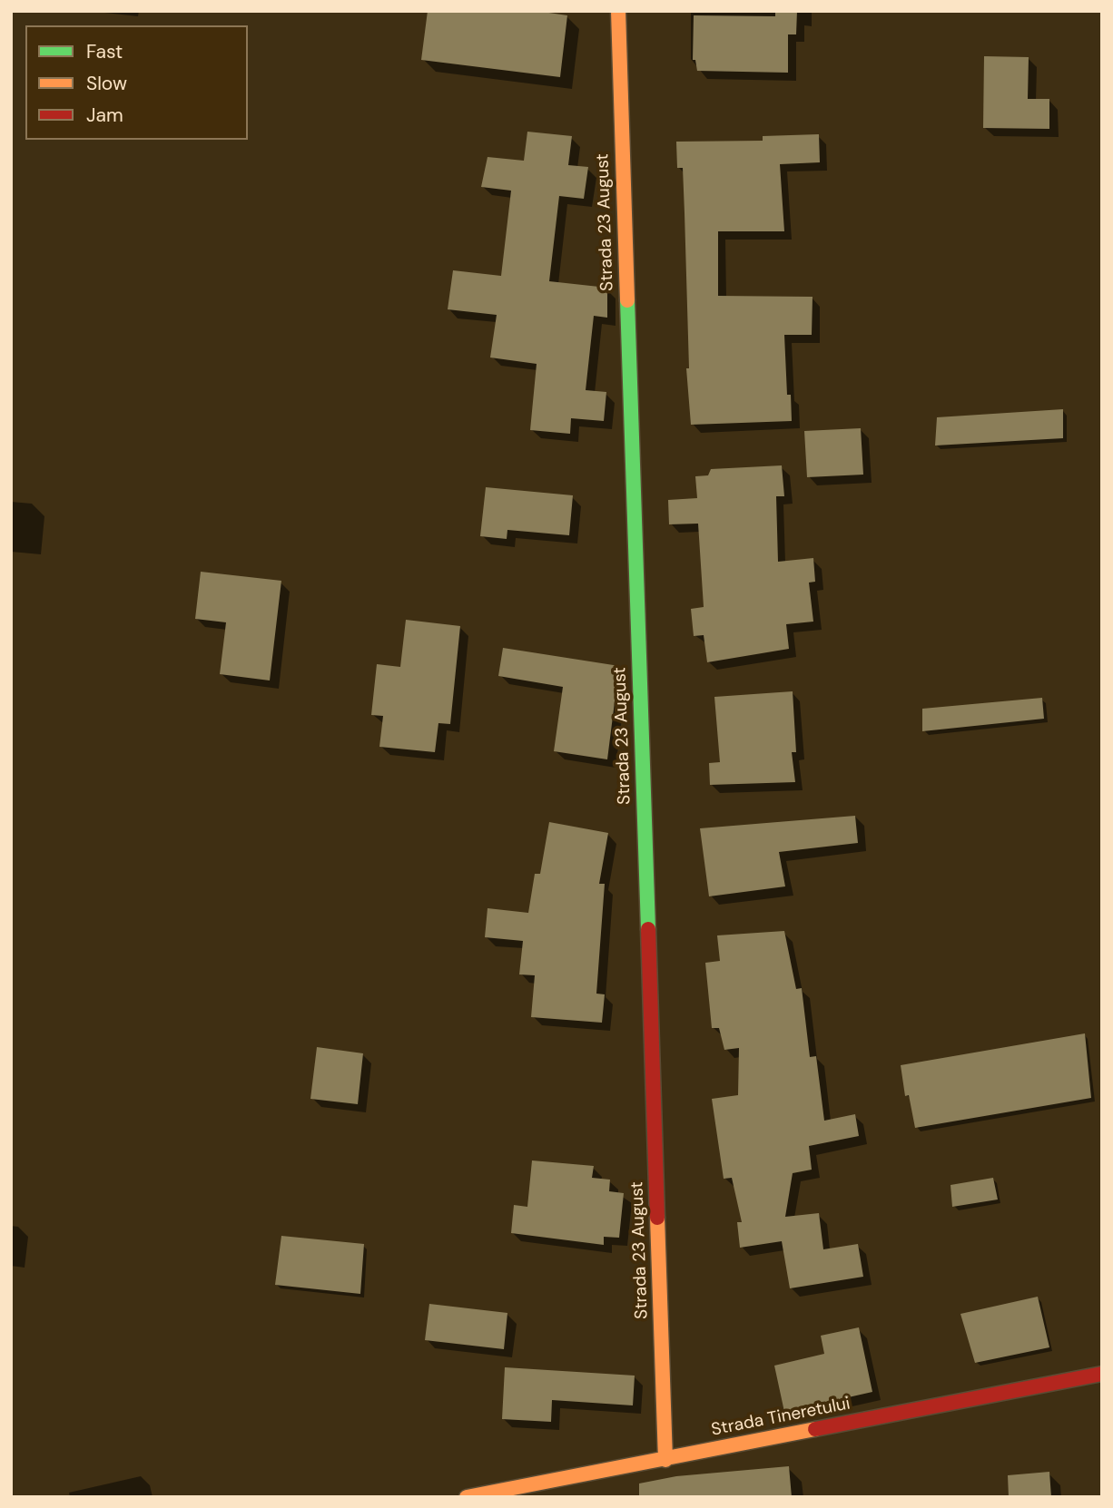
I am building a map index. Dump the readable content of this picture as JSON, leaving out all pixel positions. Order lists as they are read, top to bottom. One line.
{"streets":{"street":["Strada 23 August","Strada Tineretului"]},"crossings":[["Strada 23 August","Strada Tineretului"]],"legend":["Fast","Slow","Jam"]}
